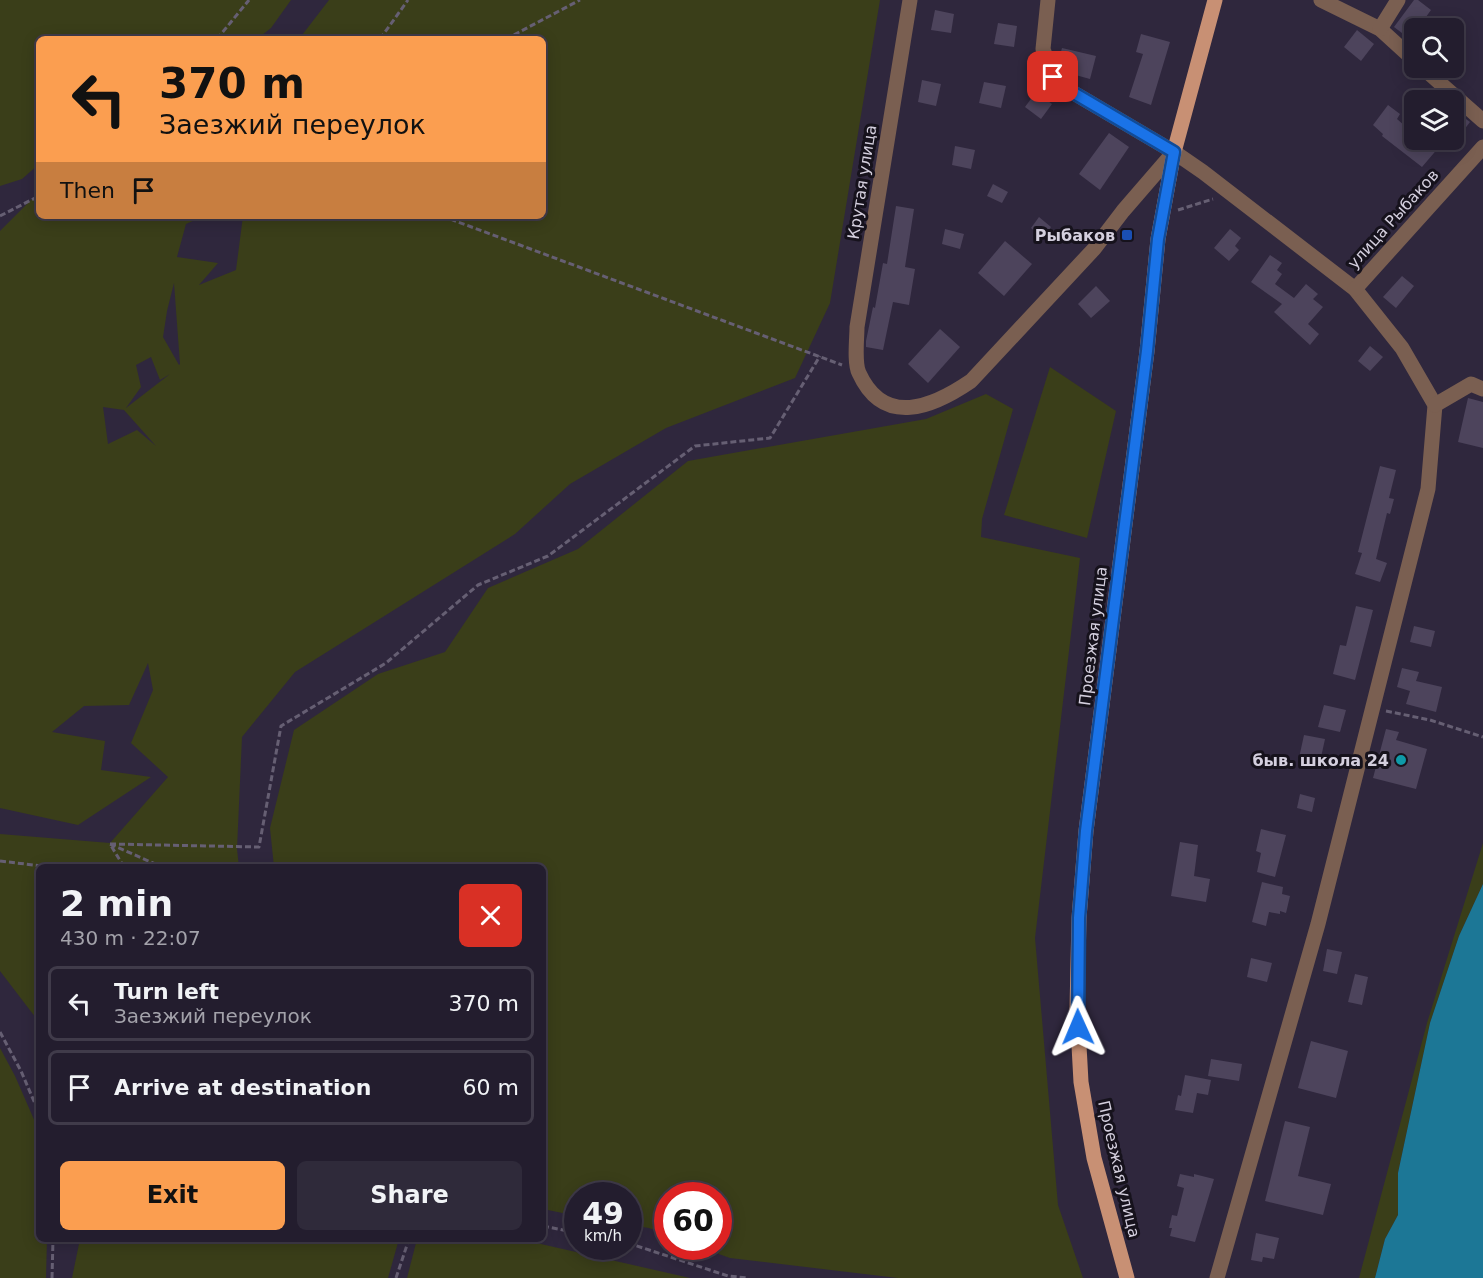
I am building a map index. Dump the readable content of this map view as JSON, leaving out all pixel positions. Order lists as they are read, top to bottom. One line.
{"streets":{"main road":["Проезжая улица"],"street":["Крутая улица","улица Рыбаков"]},"places":{"transit":["Рыбаков"],"other":["быв. школа 24"]},"page":{"turn":["370 m","Заезжий переулок"],"then":"Then","heading":["2 min","430 m · 22:07"],"list":[{"name":"Turn left","note":"Заезжий переулок","value":"370 m"},{"name":"Arrive at destination","value":"60 m"}],"buttons":["Exit","Share"],"speed":"49 km/h","limit":"60"}}
